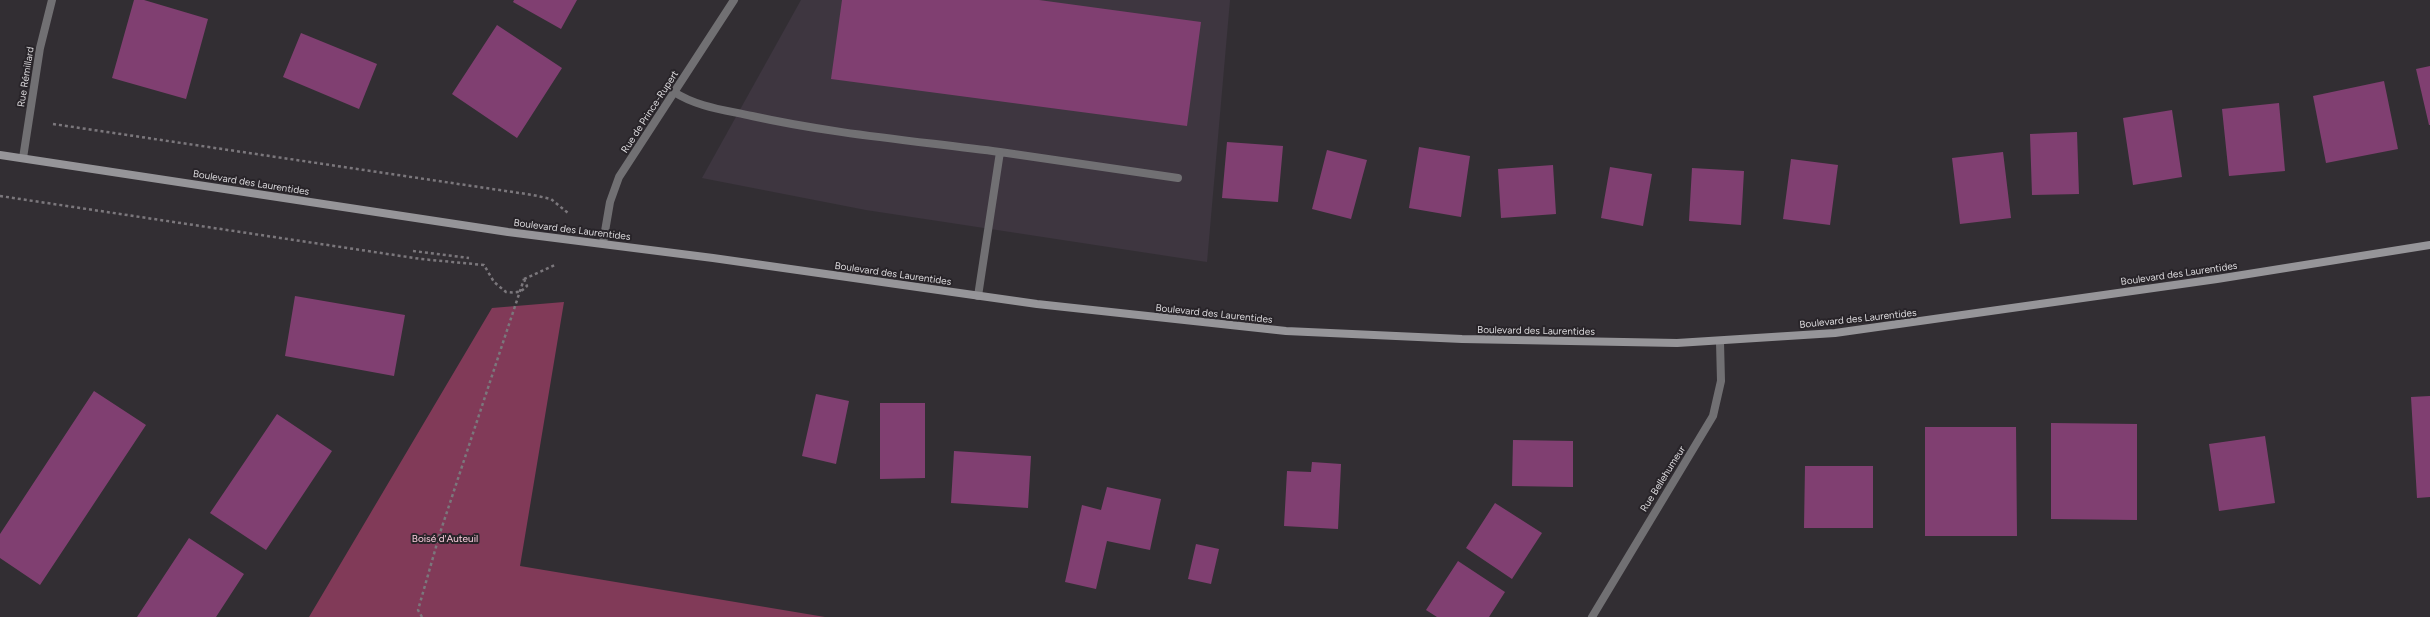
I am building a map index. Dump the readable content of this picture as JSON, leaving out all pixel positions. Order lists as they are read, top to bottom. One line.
{"streets":{"street":["Rue Rémillard","Rue de Prince-Rupert","Boulevard des Laurentides","Rue Bellehumeur"]},"crossings":[["Rue Rémillard","Boulevard des Laurentides"],["Rue de Prince-Rupert","Boulevard des Laurentides"],["Boulevard des Laurentides","Rue Bellehumeur"]],"parks":["Boisé d'Auteuil"]}
